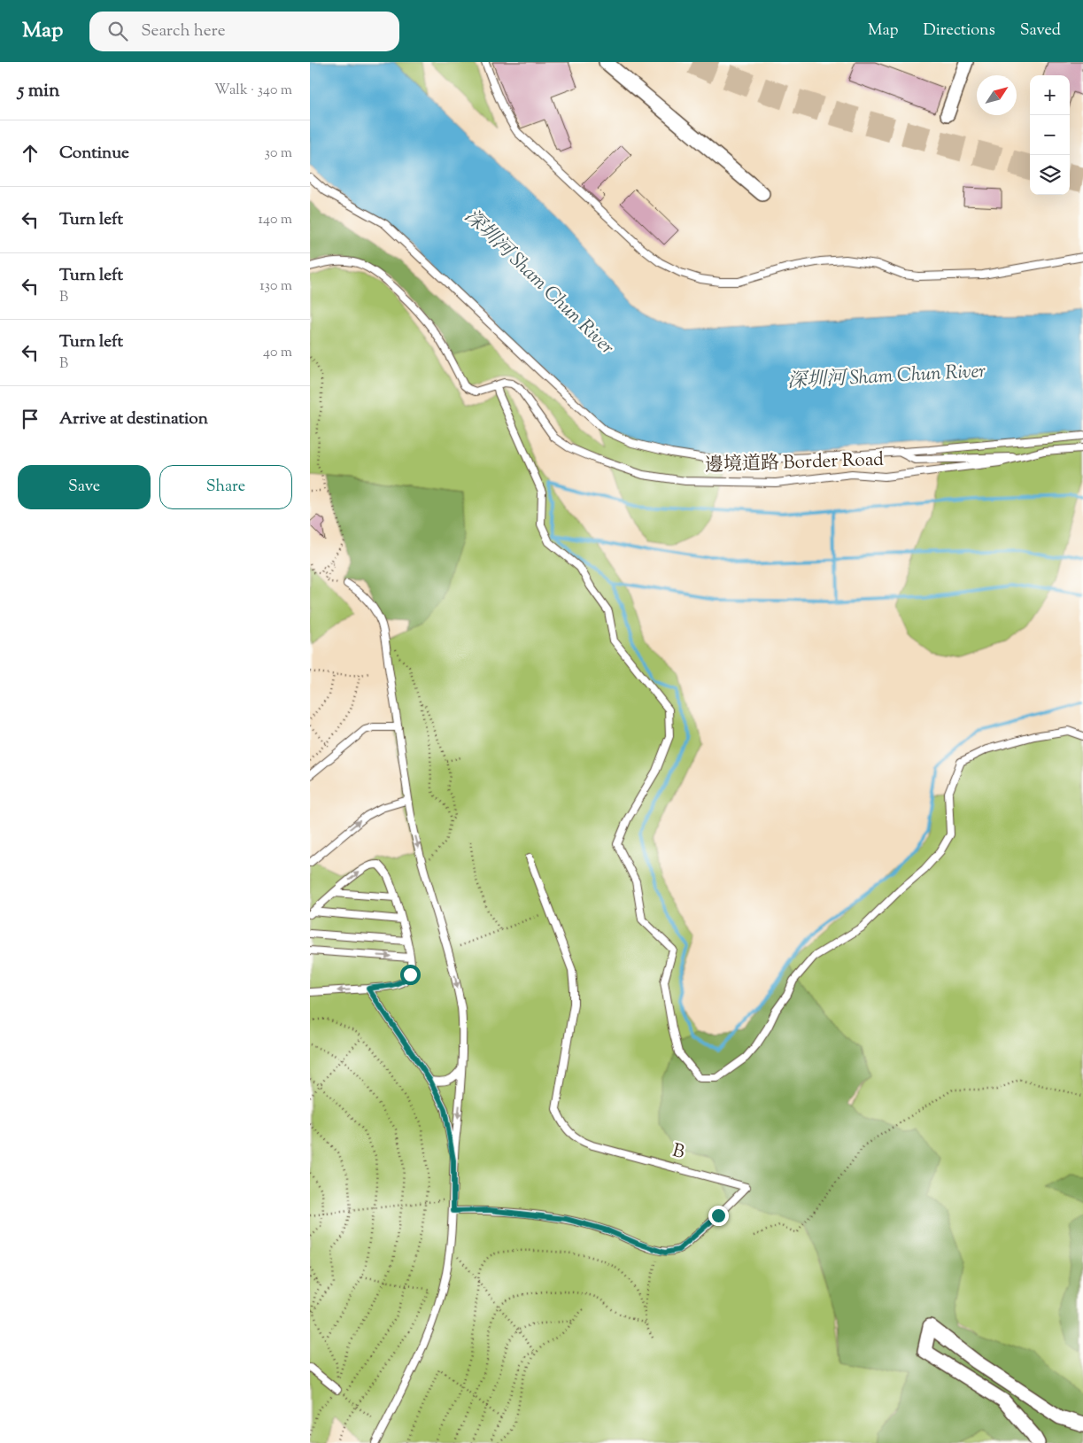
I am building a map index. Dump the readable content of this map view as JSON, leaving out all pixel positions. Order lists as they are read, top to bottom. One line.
{"streets":{"lane":["邊境道路 Border Road","B"]},"water":["深圳河 Sham Chun River"],"north":"top right","page":{"header":"Map","search":"Search here","nav":["Map","Directions","Saved"],"heading":["5 min","Walk · 340 m"],"map_buttons":["+","−"],"list":[["Continue","30 m"],["Turn left","140 m"],["Turn left","B","130 m"],["Turn left","B","40 m"],"Arrive at destination"],"buttons":["Save","Share"]}}
